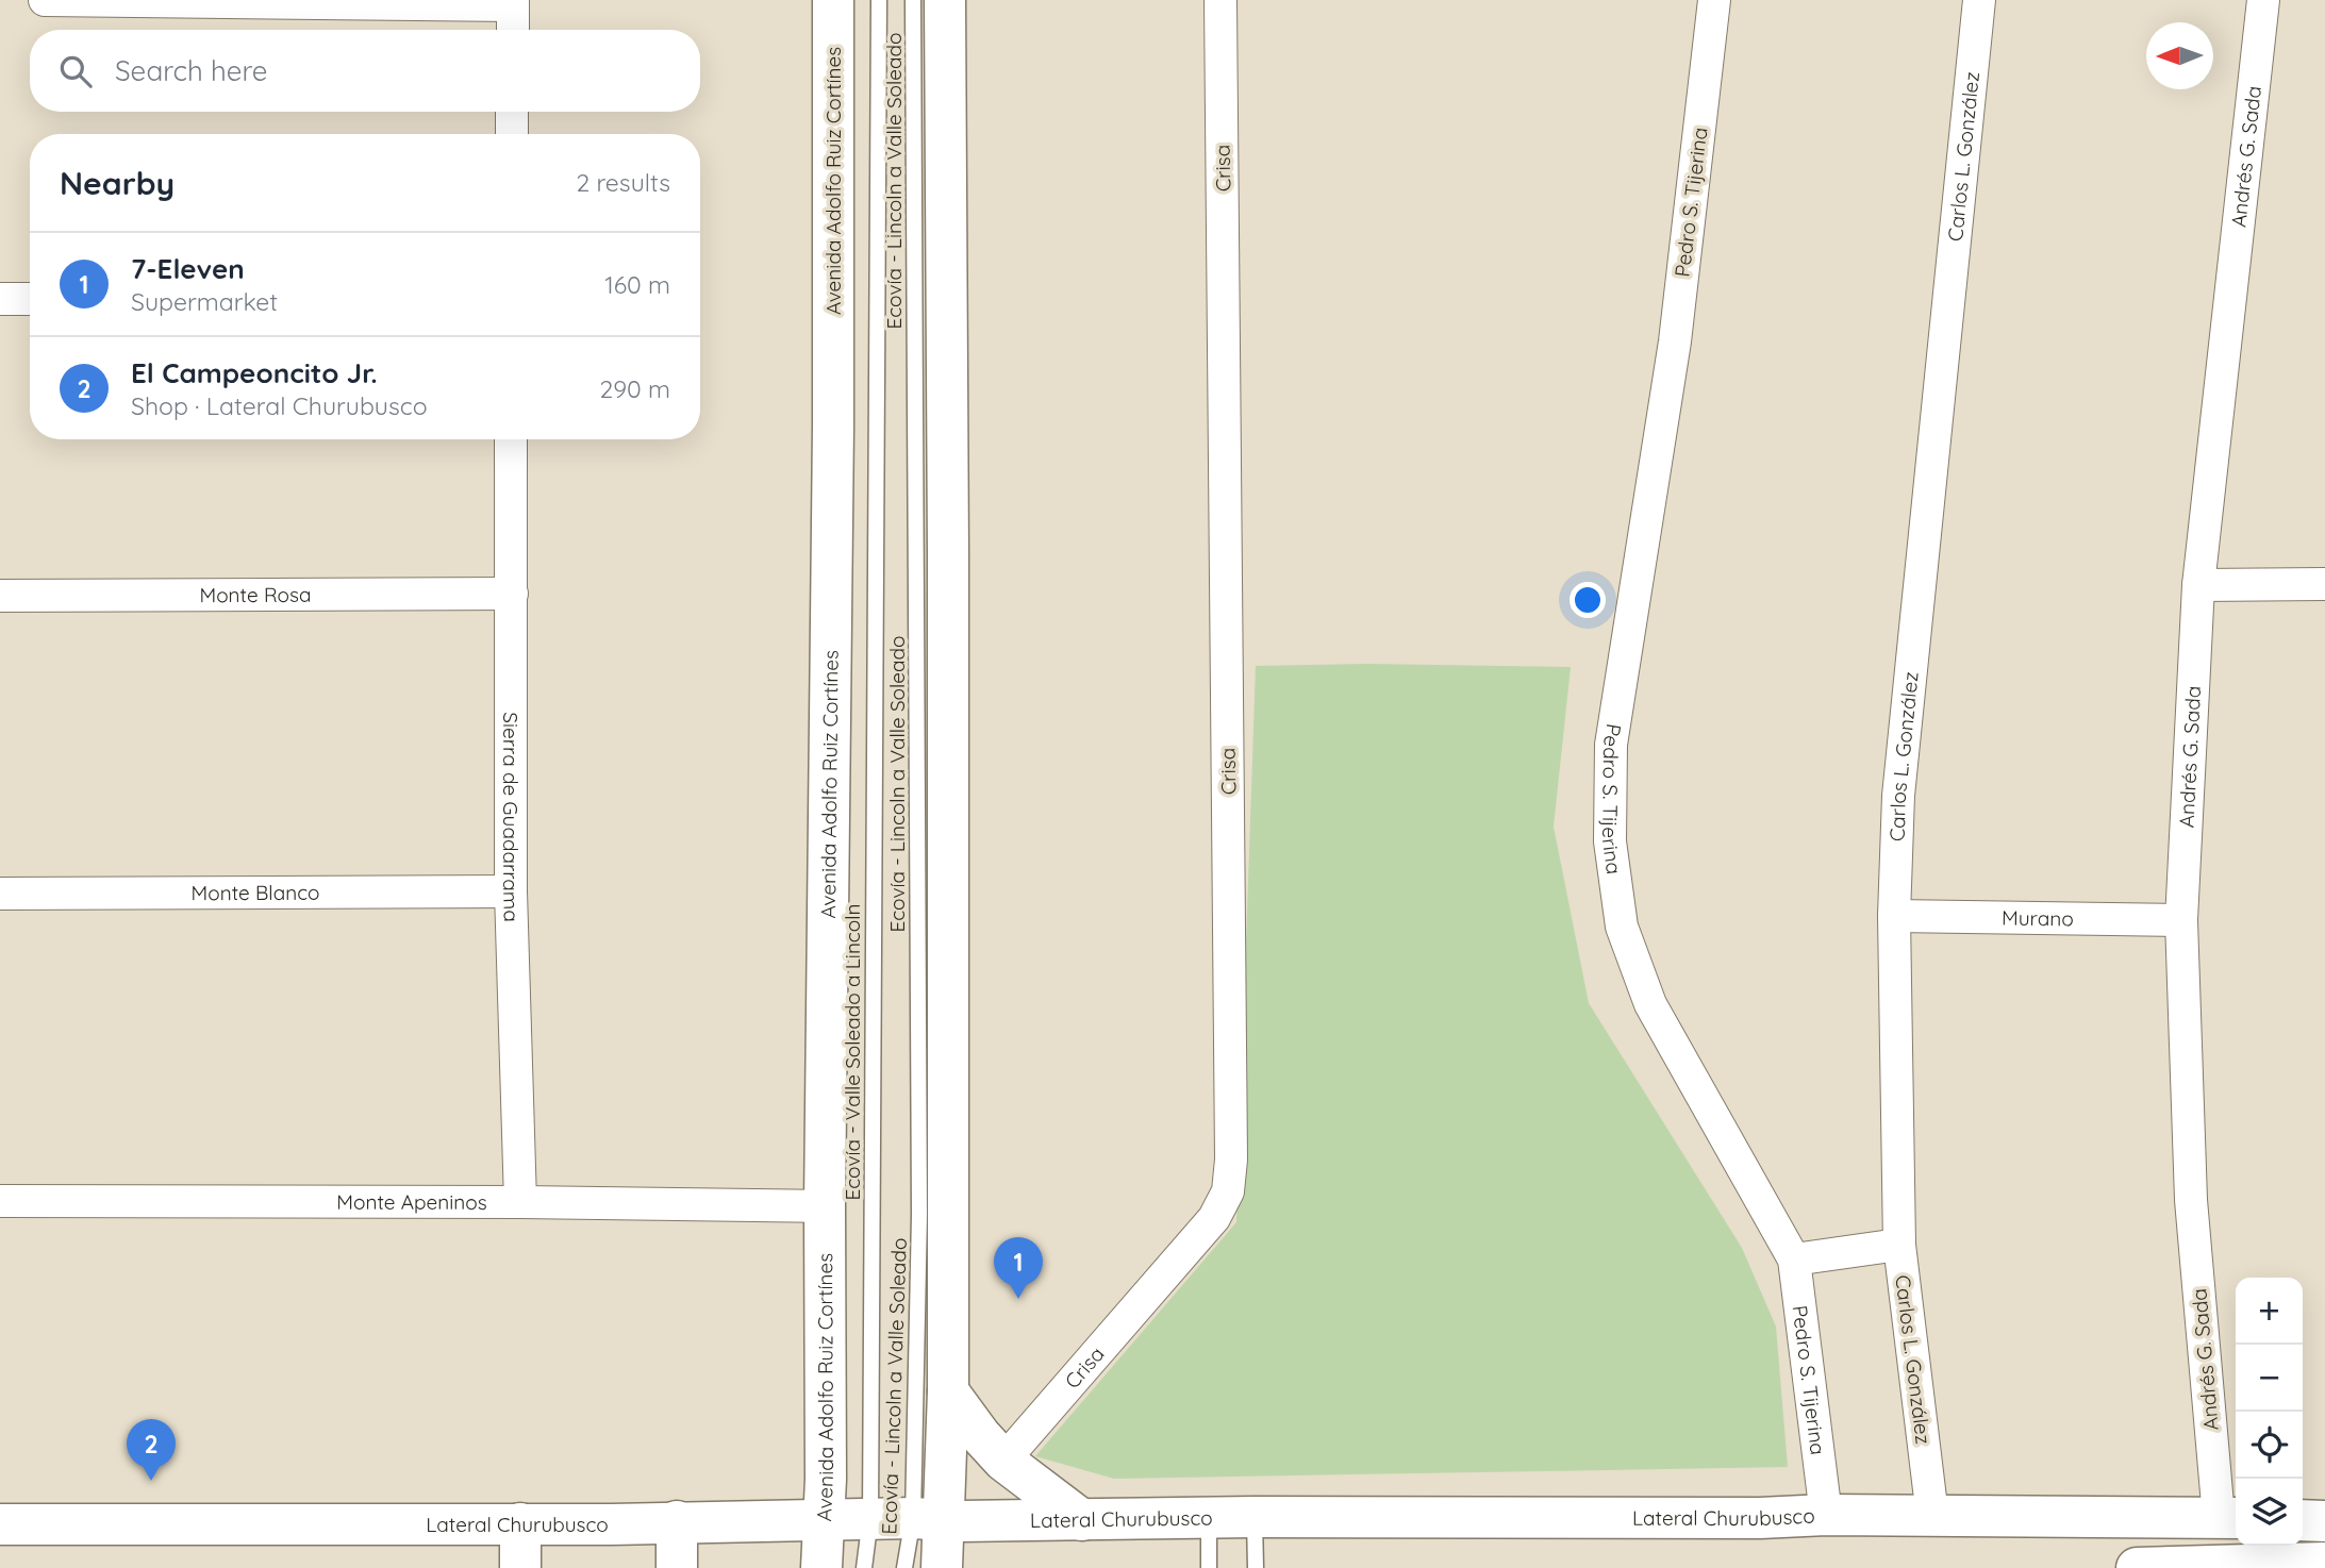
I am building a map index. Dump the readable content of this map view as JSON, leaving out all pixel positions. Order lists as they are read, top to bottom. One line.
{"streets":{"main road":["Avenida Adolfo Ruiz Cortínes","Lateral Churubusco"],"street":["Carlos L. González","Andrés G. Sada","Crisa","Pedro S. Tijerina","Monte Rosa","Sierra de Guadarrama","Monte Blanco","Murano","Monte Apeninos"],"lane":["Ecovía - Lincoln a Valle Soleado","Ecovía - Valle Soleado a Lincoln"]},"crossings":[["Carlos L. González","Murano"],["Carlos L. González","Lateral Churubusco"],["Andrés G. Sada","Murano"],["Andrés G. Sada","Lateral Churubusco"],["Avenida Adolfo Ruiz Cortínes","Monte Apeninos"],["Avenida Adolfo Ruiz Cortínes","Lateral Churubusco"],["Ecovía - Lincoln a Valle Soleado","Lateral Churubusco"],["Pedro S. Tijerina","Lateral Churubusco"],["Monte Rosa","Sierra de Guadarrama"],["Sierra de Guadarrama","Monte Blanco"],["Sierra de Guadarrama","Monte Apeninos"],["Ecovía - Valle Soleado a Lincoln","Lateral Churubusco"]],"north":"left","page":{"search":"Search here","heading":["Nearby","2 results"],"list":[{"mark":"1","name":"7-Eleven","note":"Supermarket","value":"160 m"},{"mark":"2","name":"El Campeoncito Jr.","note":"Shop · Lateral Churubusco","value":"290 m"}],"pins":["1","2"],"map_buttons":["+","−"]}}
